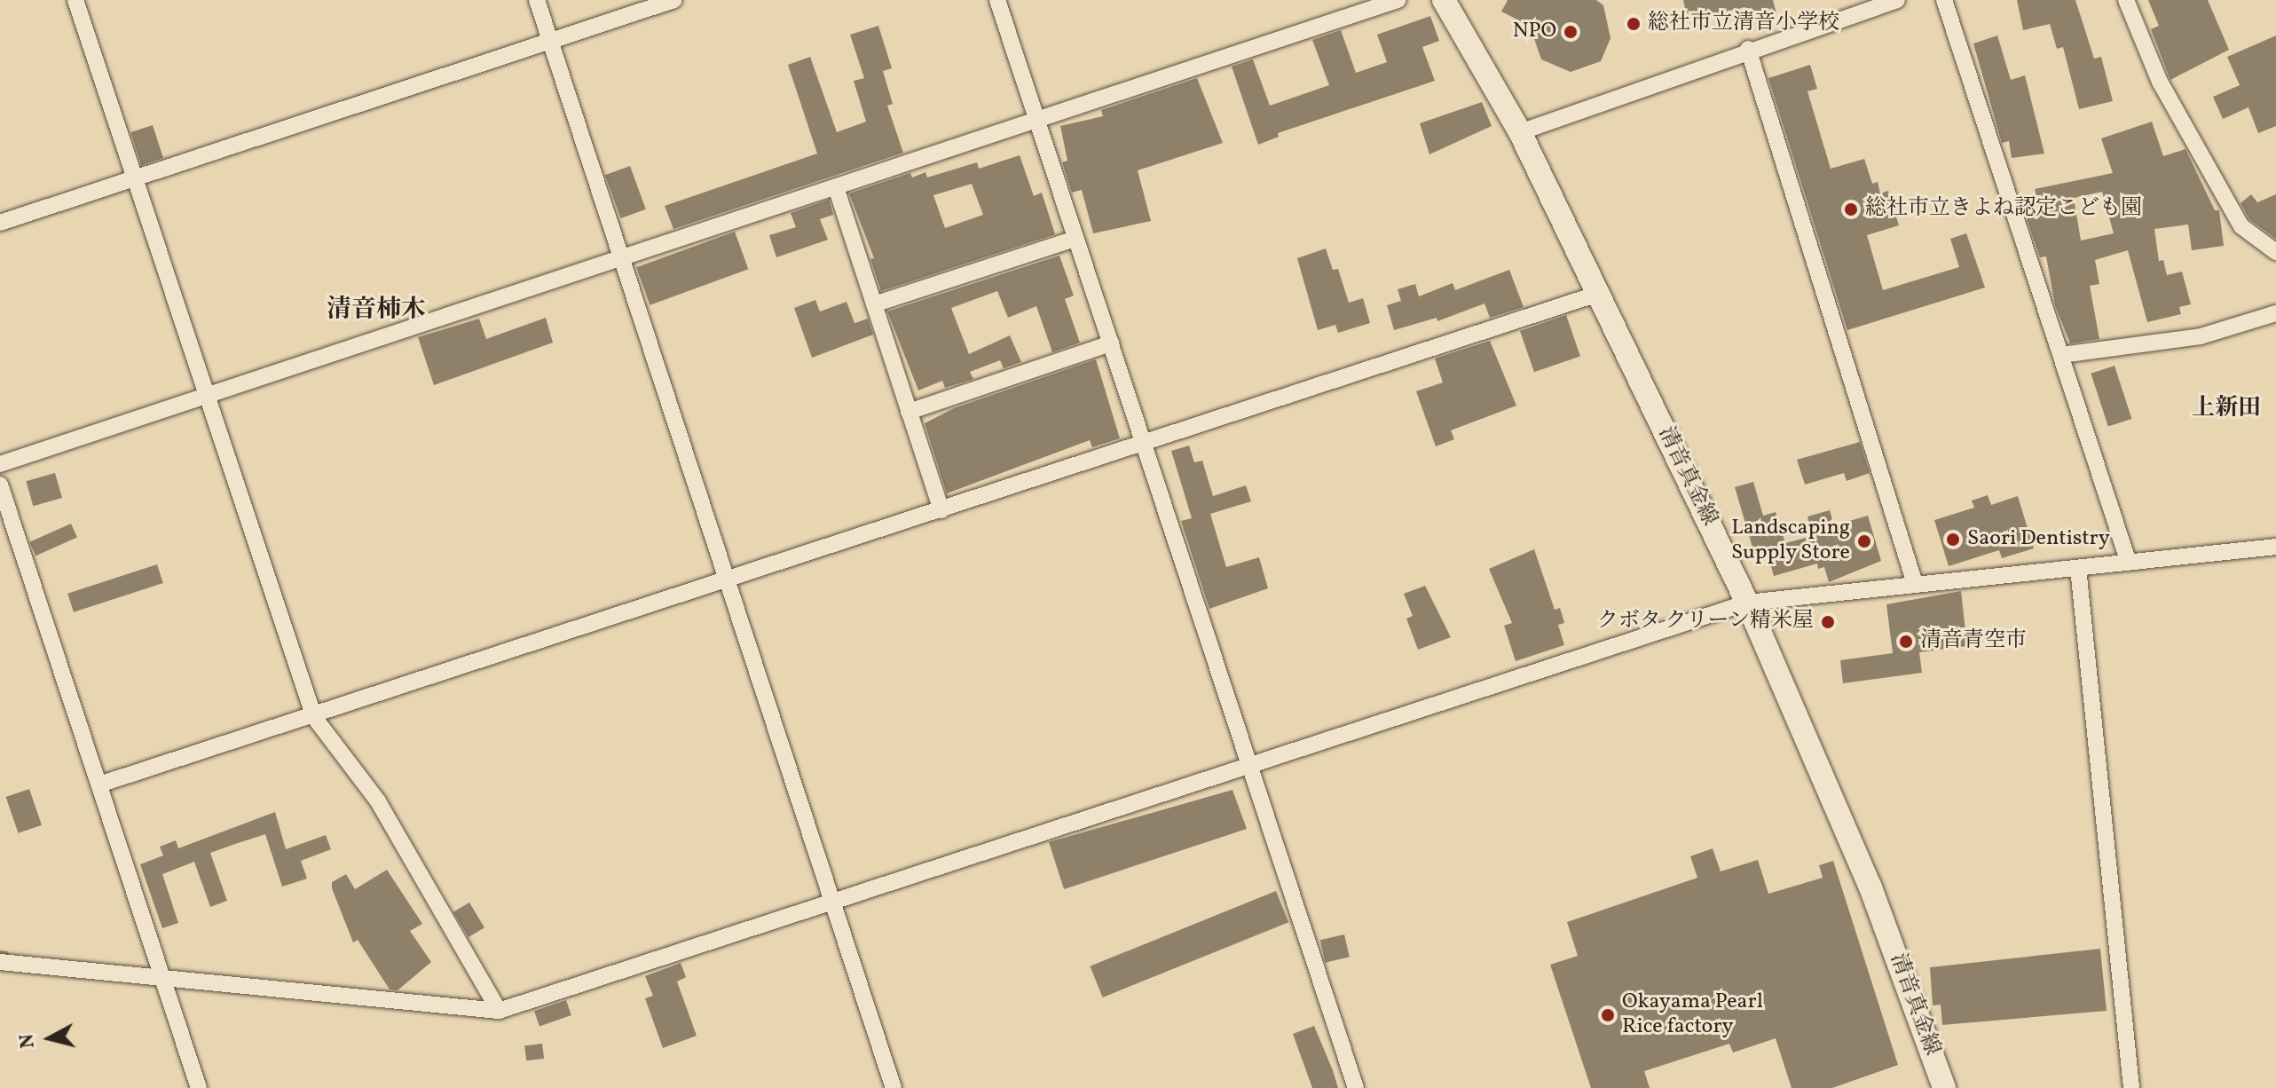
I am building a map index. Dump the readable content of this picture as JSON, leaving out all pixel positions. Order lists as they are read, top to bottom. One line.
{"streets":{"main road":["清音真金線"]},"districts":["清音柿木","上新田"],"places":["総社市立清音小学校","NPO","総社市立きよね認定こども園","Saori Dentistry","Landscaping Supply Store","クボタ クリーン精米屋","清音青空市","Okayama Pearl Rice factory"],"north":"left"}
